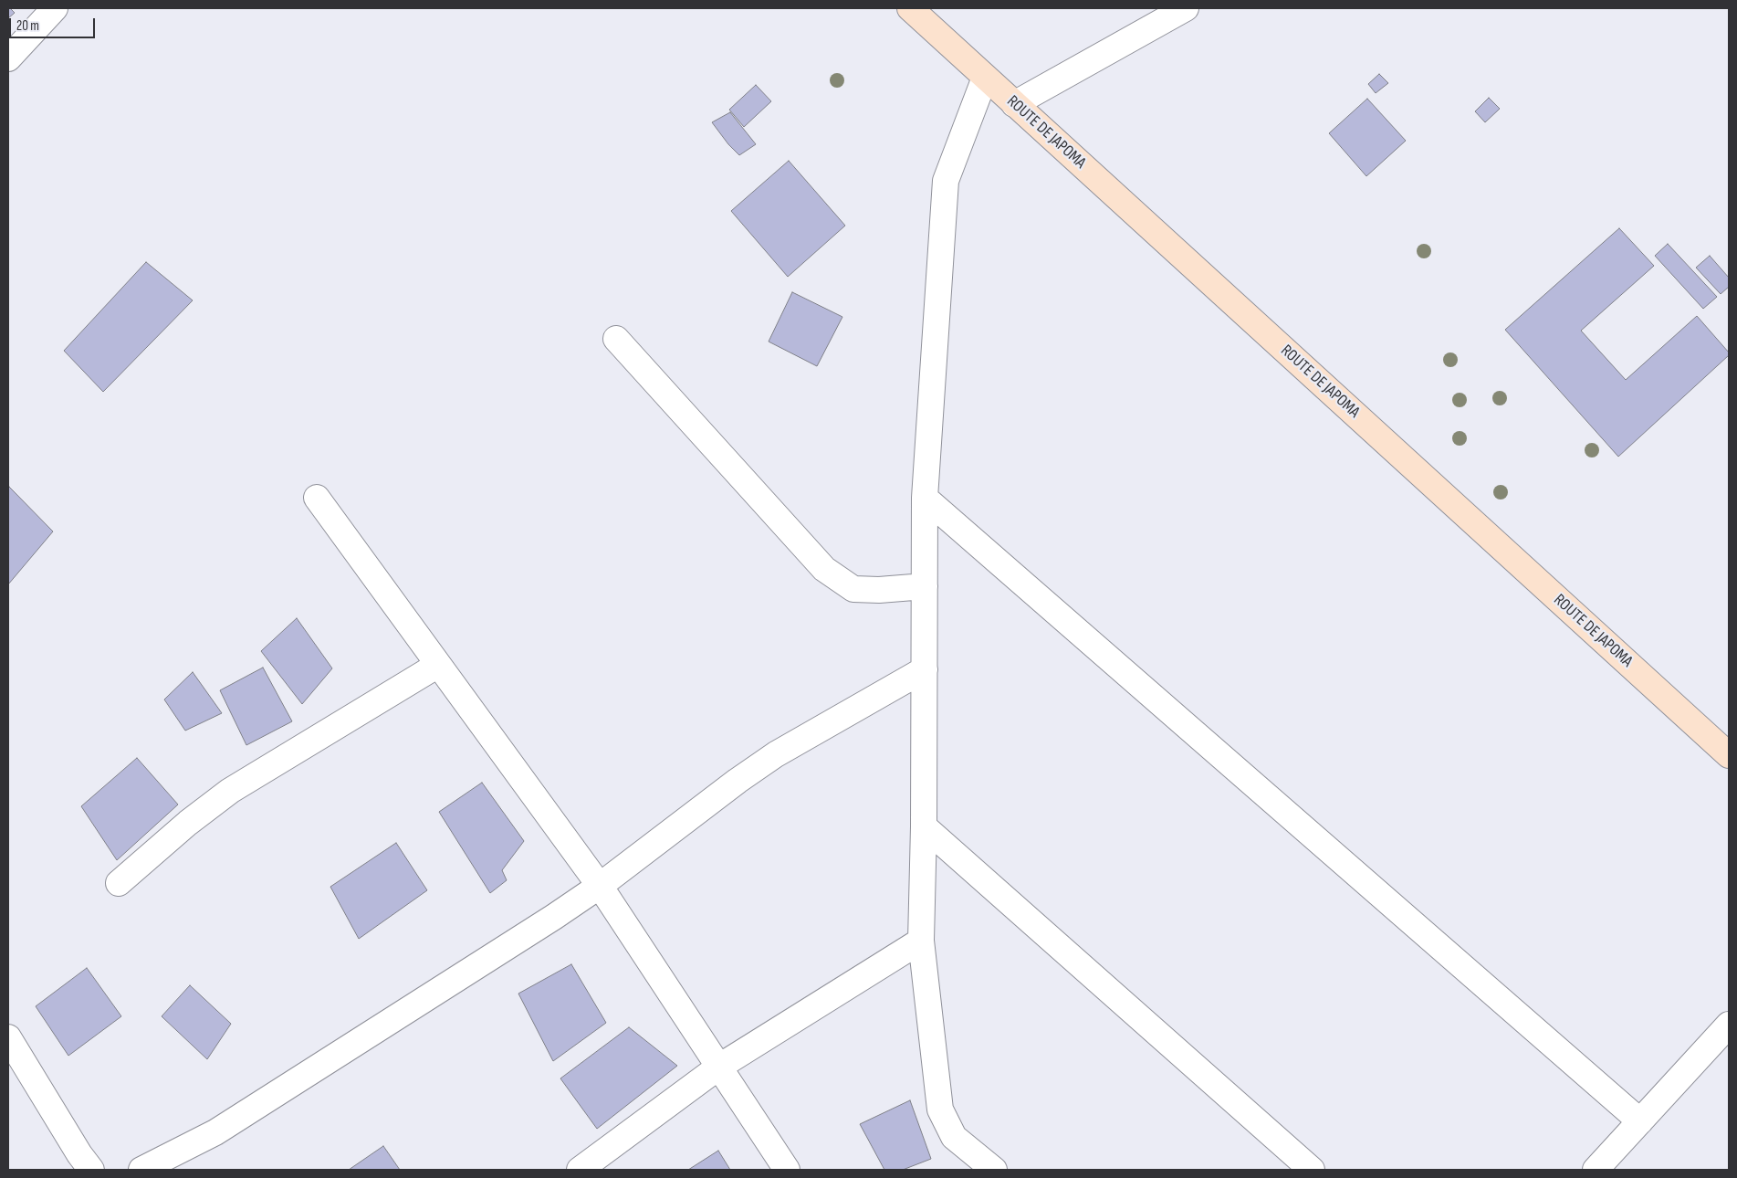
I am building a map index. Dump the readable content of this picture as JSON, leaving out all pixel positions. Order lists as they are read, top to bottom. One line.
{"streets":{"street":["ROUTE DE JAPOMA"]},"scale_bar":"20 m"}
